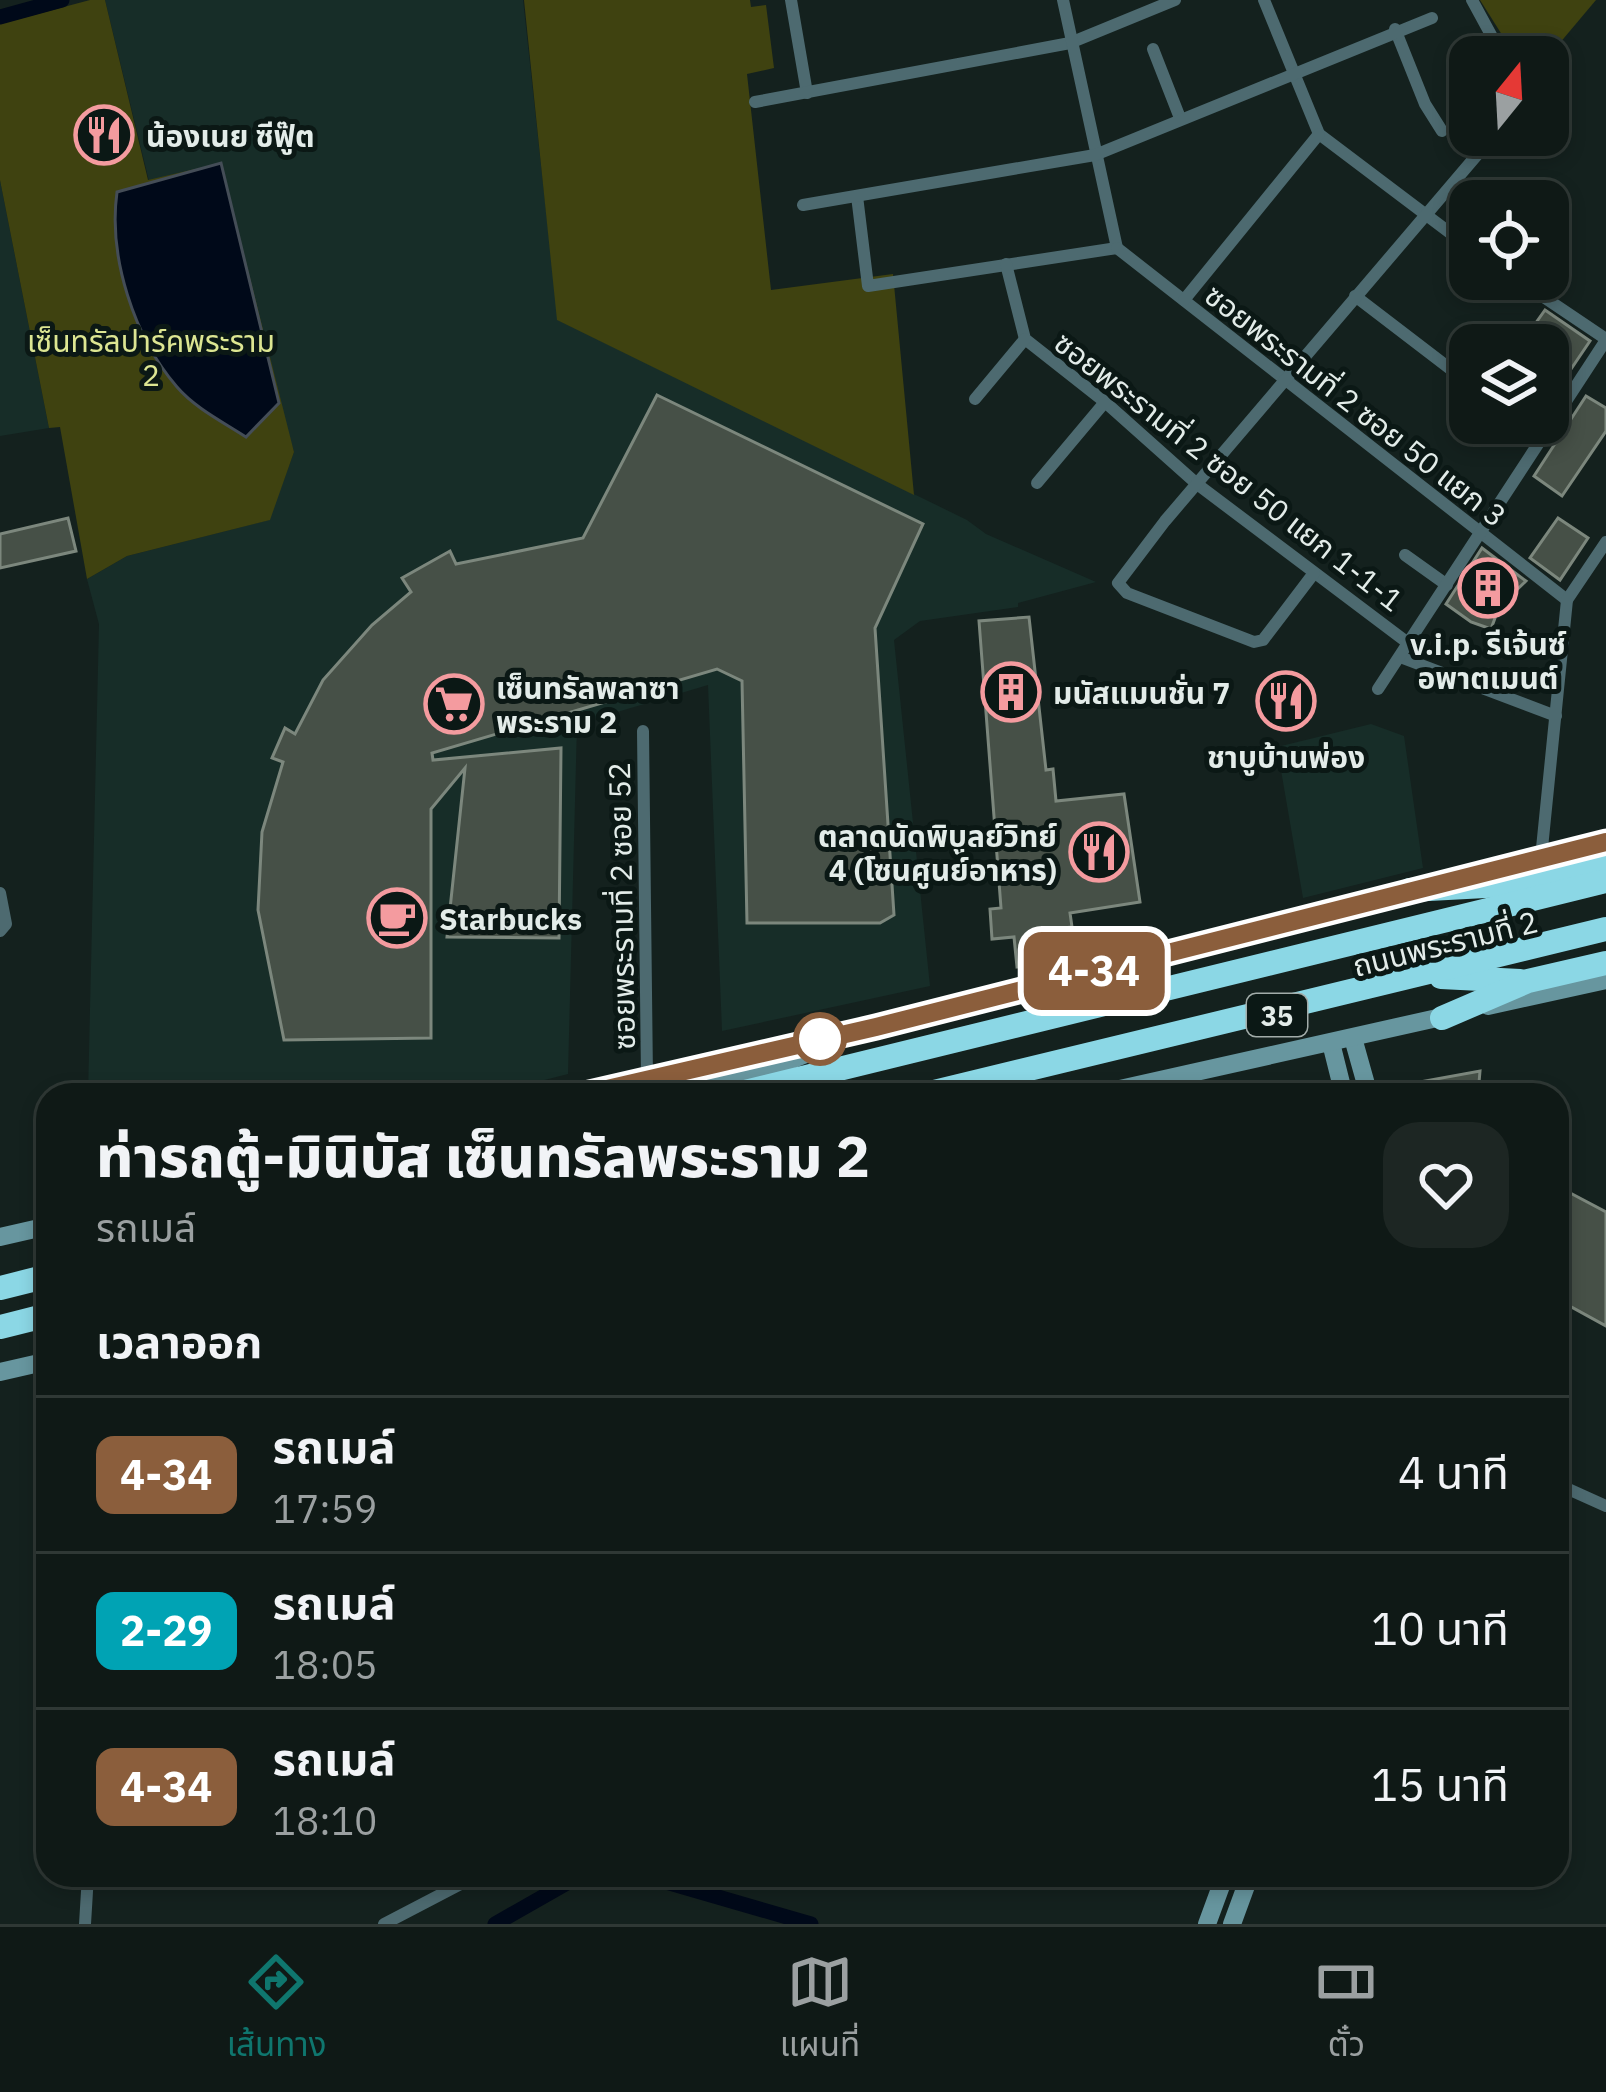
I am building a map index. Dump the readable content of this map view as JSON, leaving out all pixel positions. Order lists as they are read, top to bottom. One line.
{"streets":{"highway":["ถนนพระรามที่ 2","35"],"street":["ซอยพระรามที่ 2 ซอย 50 แยก 3","ซอยพระรามที่ 2 ซอย 50 แยก 1-1-1","ซอยพระรามที่ 2 ซอย 52"]},"crossings":[["ซอยพระรามที่ 2 ซอย 52","ถนนพระรามที่ 2"]],"parks":["เซ็นทรัลปาร์คพระราม 2"],"places":{"restaurant":["น้องเนย ซีฟู๊ต","ชาบูบ้านพ่อง","ตลาดนัดพิบูลย์วิทย์ 4 (โซนศูนย์อาหาร)"],"building":["v.i.p. รีเจ้นซ์ อพาตเมนต์","มนัสแมนชั่น 7"],"supermarket":["เซ็นทรัลพลาซา พระราม 2"],"cafe":["Starbucks"]},"lines":["bus line 4-34"],"north":"top","page":{"on_map":"4-34","heading":[["ท่ารถตู้-มินิบัส เซ็นทรัลพระราม 2","รถเมล์"],"เวลาออก"],"list":[{"mark":"4-34","name":"รถเมล์","note":"17:59","value":"4 นาที"},{"mark":"2-29","name":"รถเมล์","note":"18:05","value":"10 นาที"},{"mark":"4-34","name":"รถเมล์","note":"18:10","value":"15 นาที"}],"tabs":["เส้นทาง","แผนที่","ตั๋ว"]}}
